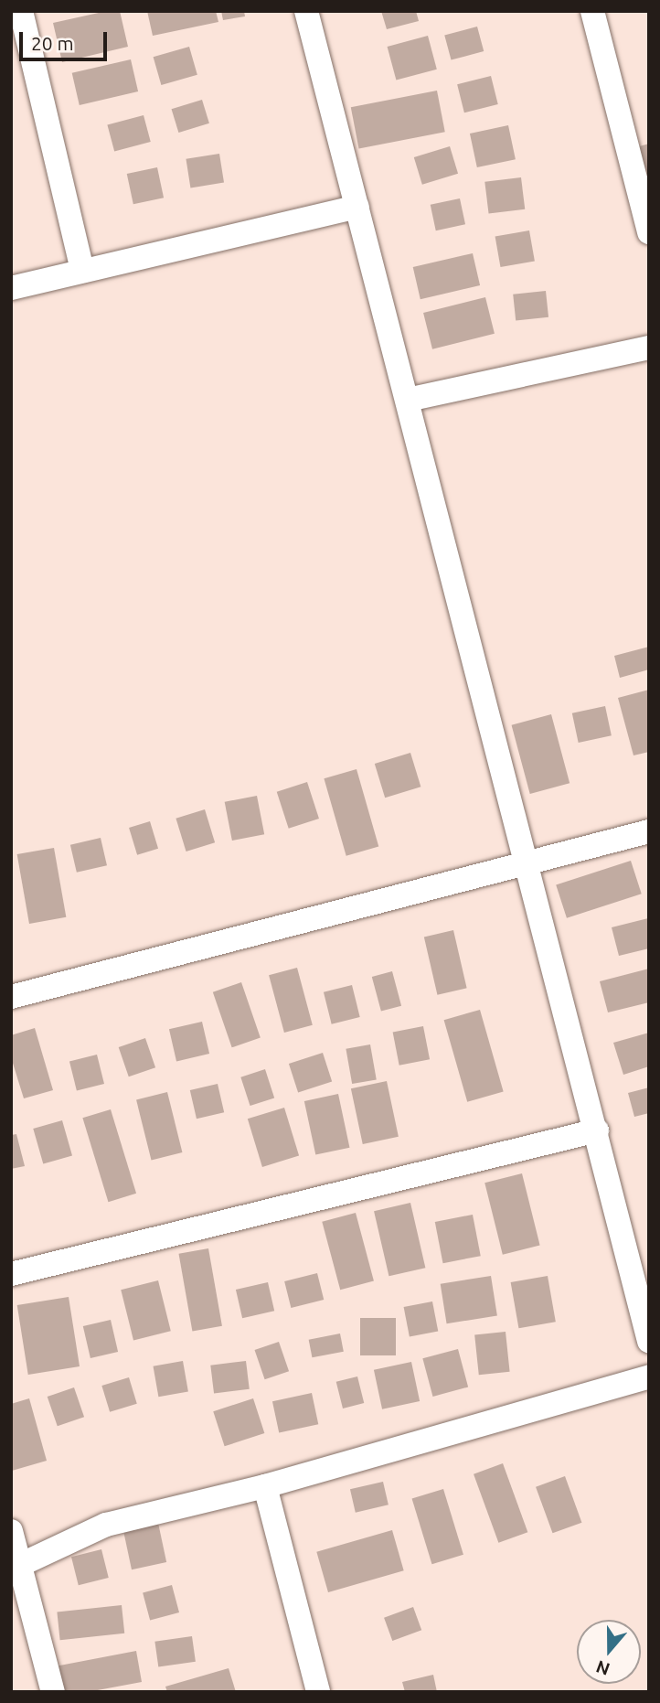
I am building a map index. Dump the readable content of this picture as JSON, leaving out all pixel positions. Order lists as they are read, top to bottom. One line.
{"scale_bar":"20 m","north":"bottom"}
